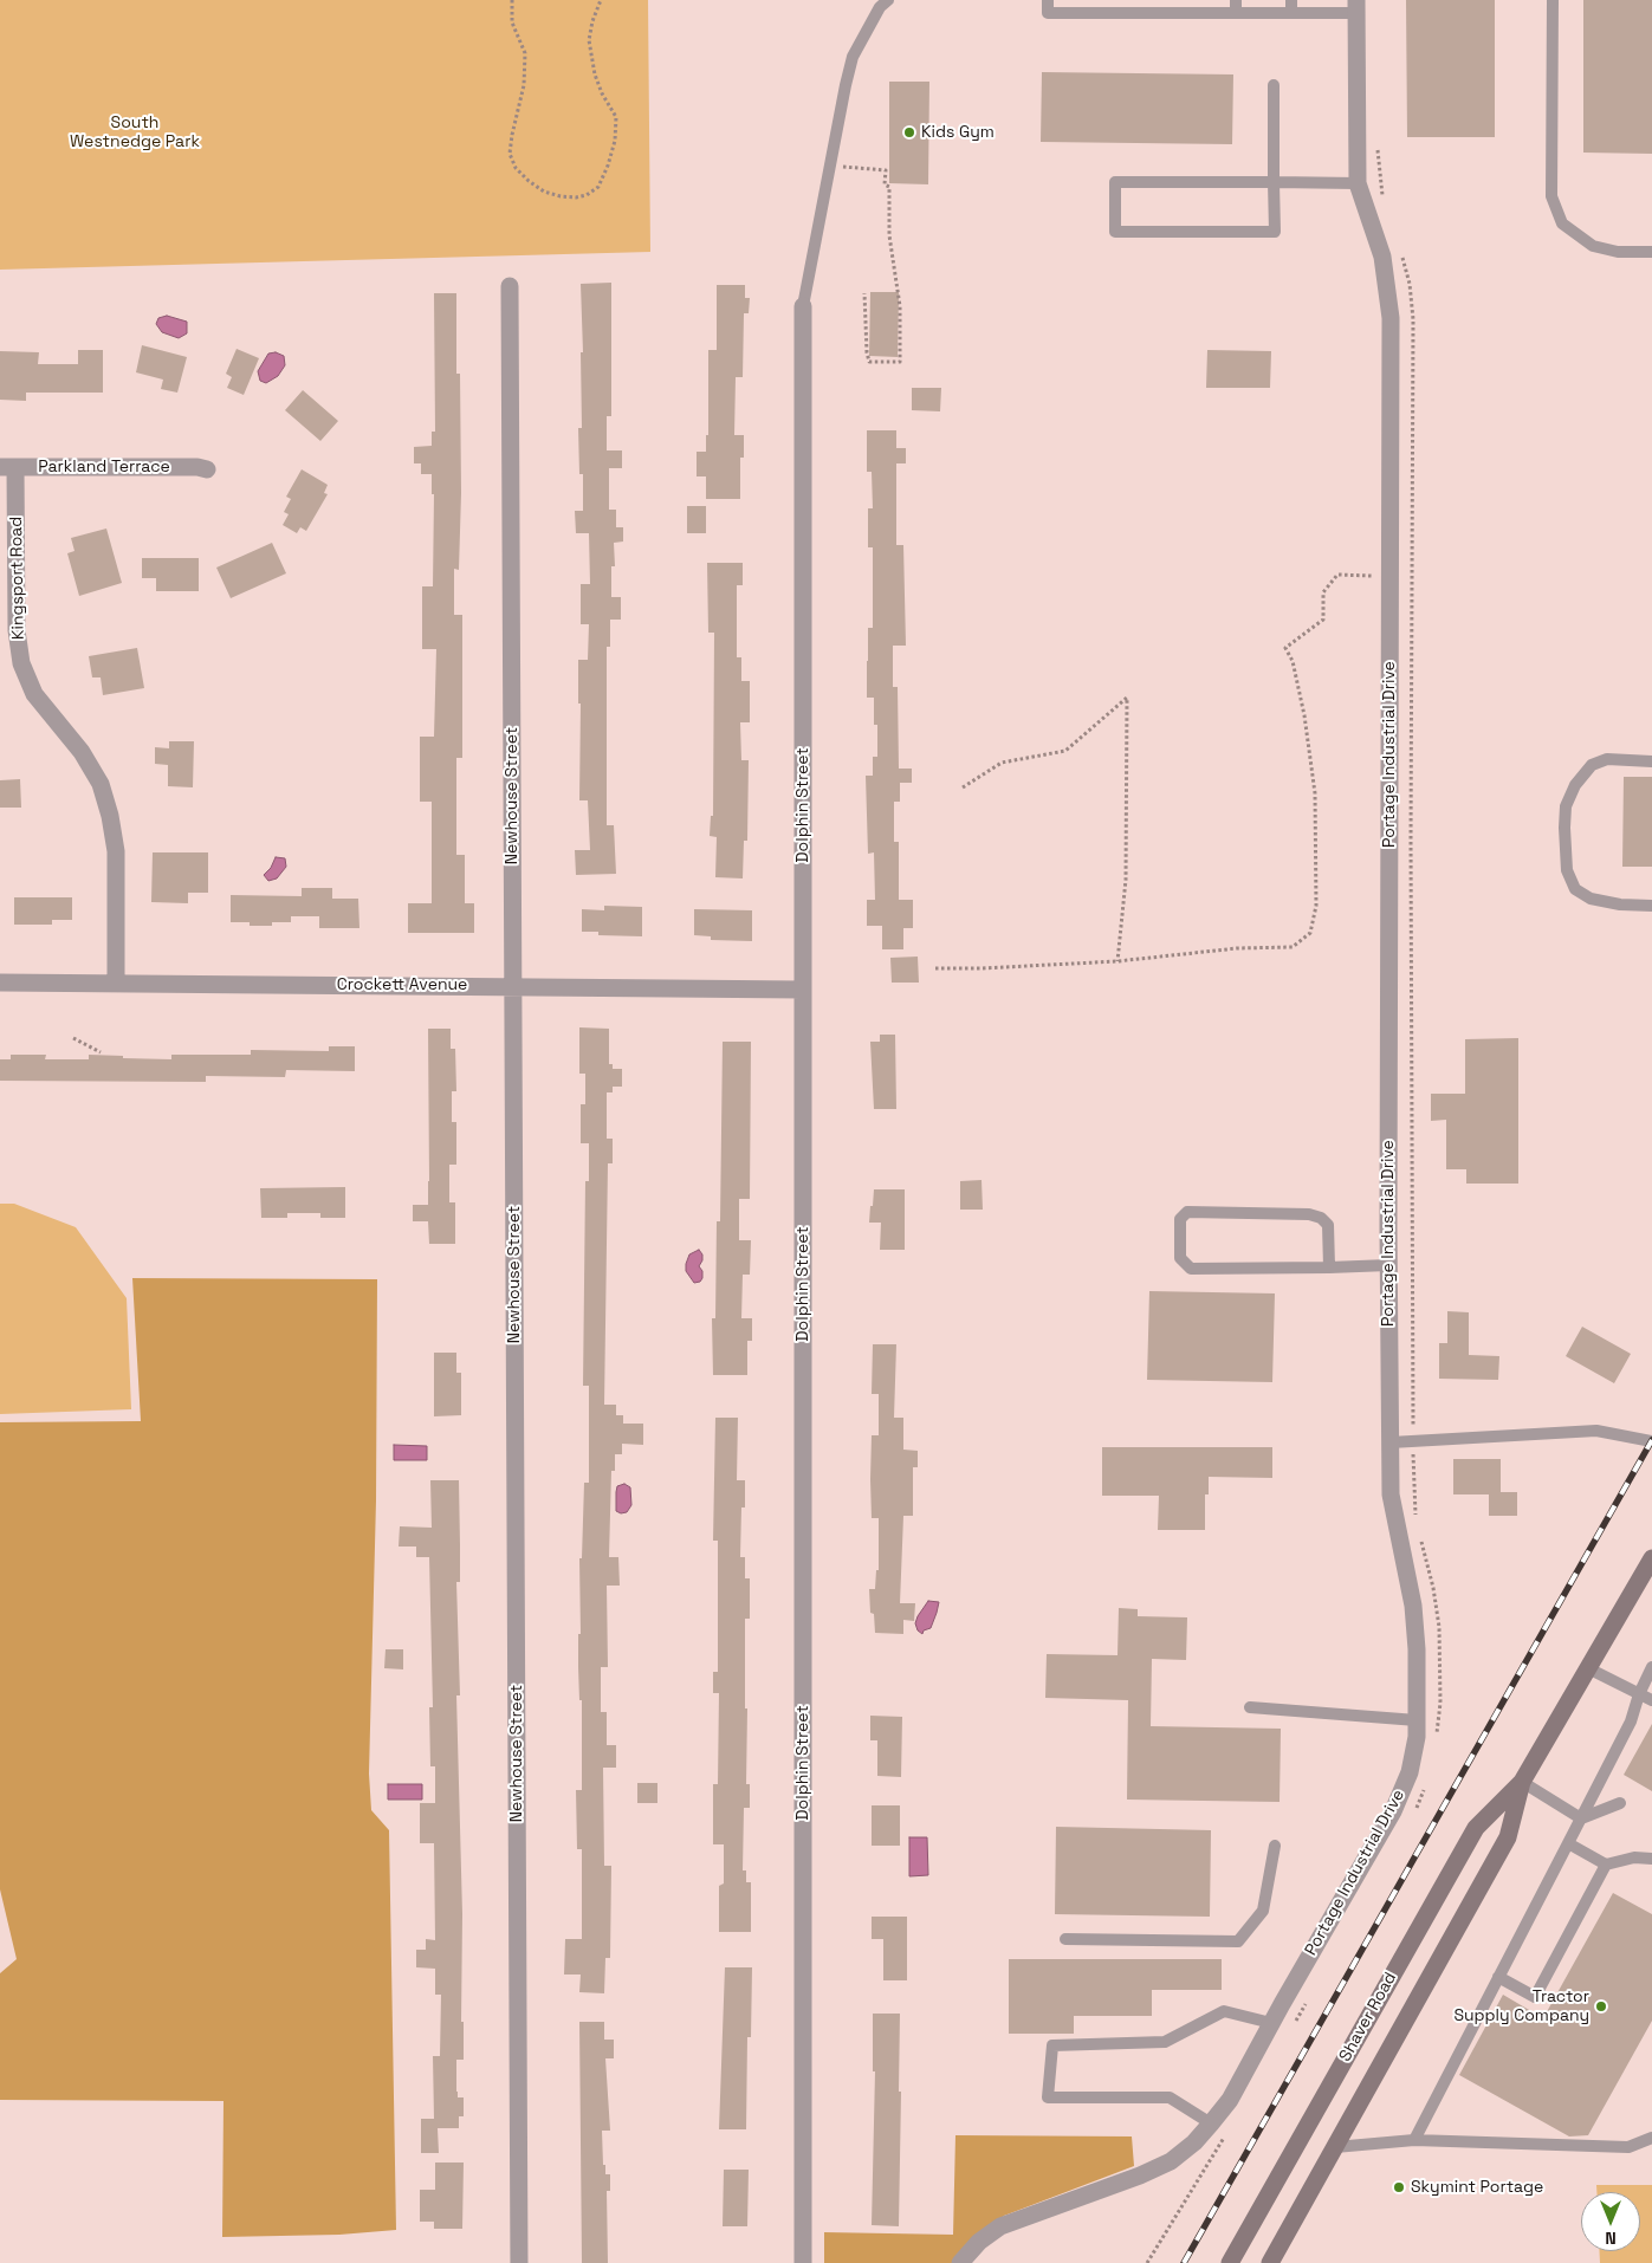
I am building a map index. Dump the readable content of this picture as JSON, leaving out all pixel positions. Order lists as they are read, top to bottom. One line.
{"streets":{"main road":["Shaver Road"],"street":["Parkland Terrace","Kingsport Road","Portage Industrial Drive","Newhouse Street","Dolphin Street","Crockett Avenue"]},"crossings":[["Parkland Terrace","Kingsport Road"],["Kingsport Road","Crockett Avenue"],["Newhouse Street","Crockett Avenue"],["Dolphin Street","Crockett Avenue"]],"parks":["South Westnedge Park"],"places":["Kids Gym","Tractor Supply Company","Skymint Portage"],"north":"bottom"}
